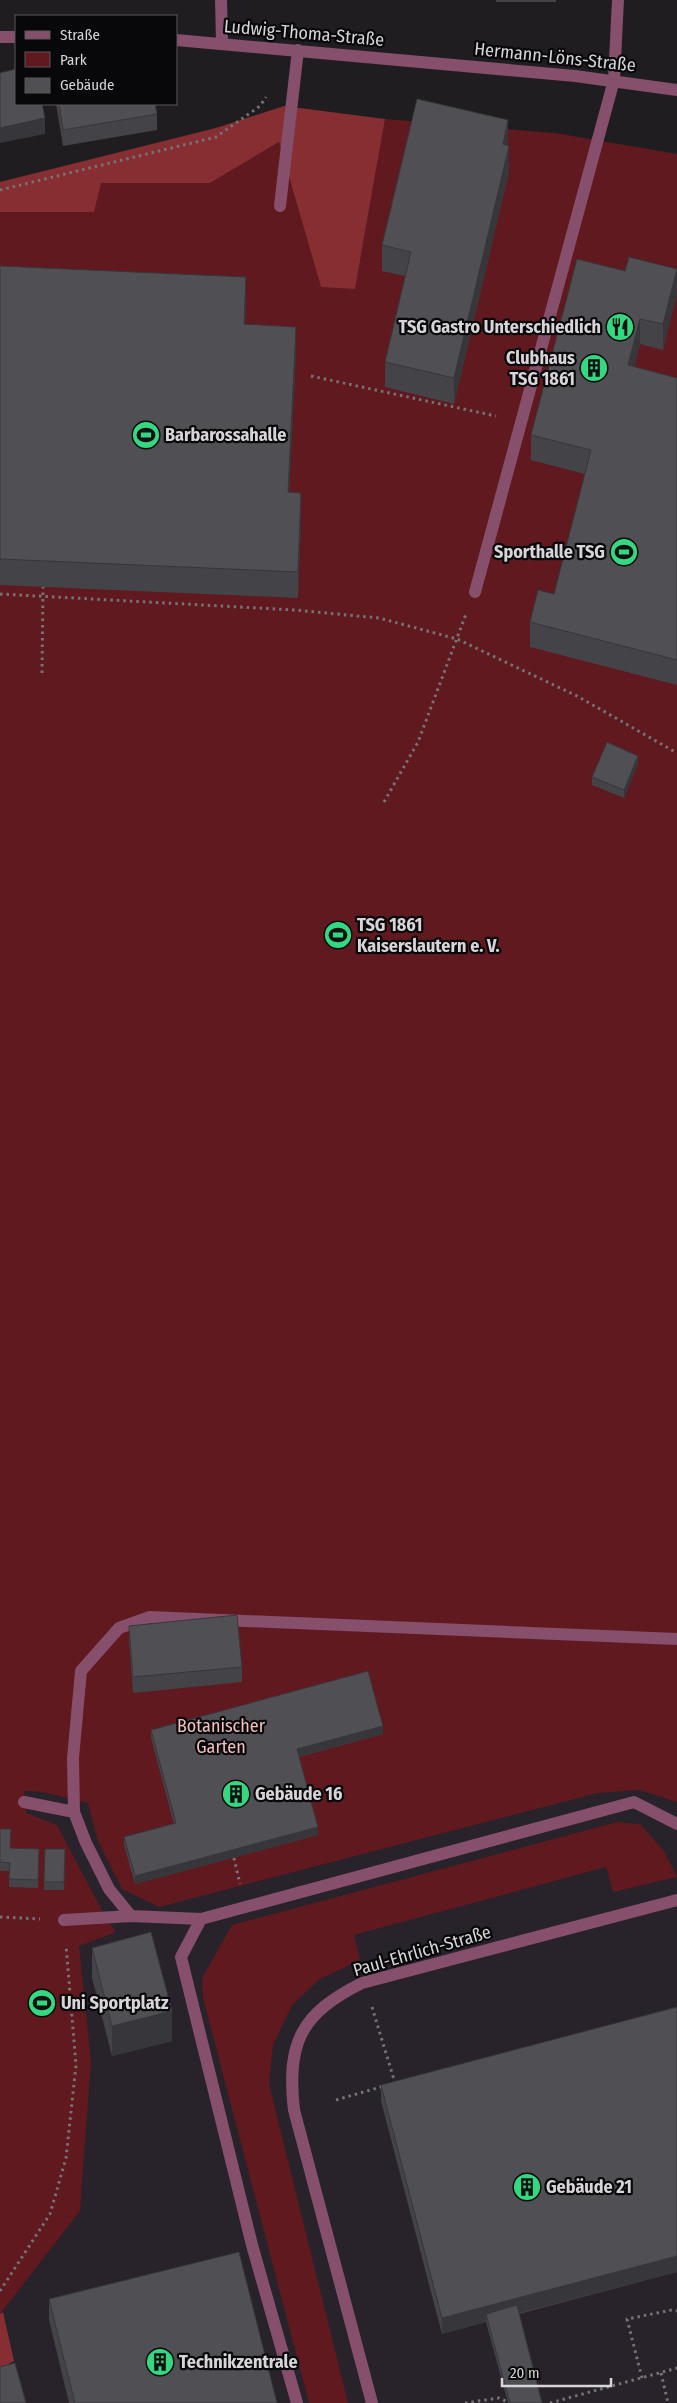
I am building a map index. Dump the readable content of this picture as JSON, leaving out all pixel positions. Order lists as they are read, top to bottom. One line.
{"streets":{"street":["Ludwig-Thoma-Straße","Hermann-Löns-Straße","Paul-Ehrlich-Straße"]},"crossings":[["Ludwig-Thoma-Straße","Hermann-Löns-Straße"]],"parks":["Botanischer Garten"],"places":{"restaurant":["TSG Gastro Unterschiedlich"],"building":["Clubhaus TSG 1861","Gebäude 16","Gebäude 21","Technikzentrale"],"sports":["Barbarossahalle","Sporthalle TSG","TSG 1861 Kaiserslautern e. V.","Uni Sportplatz"]},"legend":["Straße","Park","Gebäude"],"scale_bar":"20 m"}
